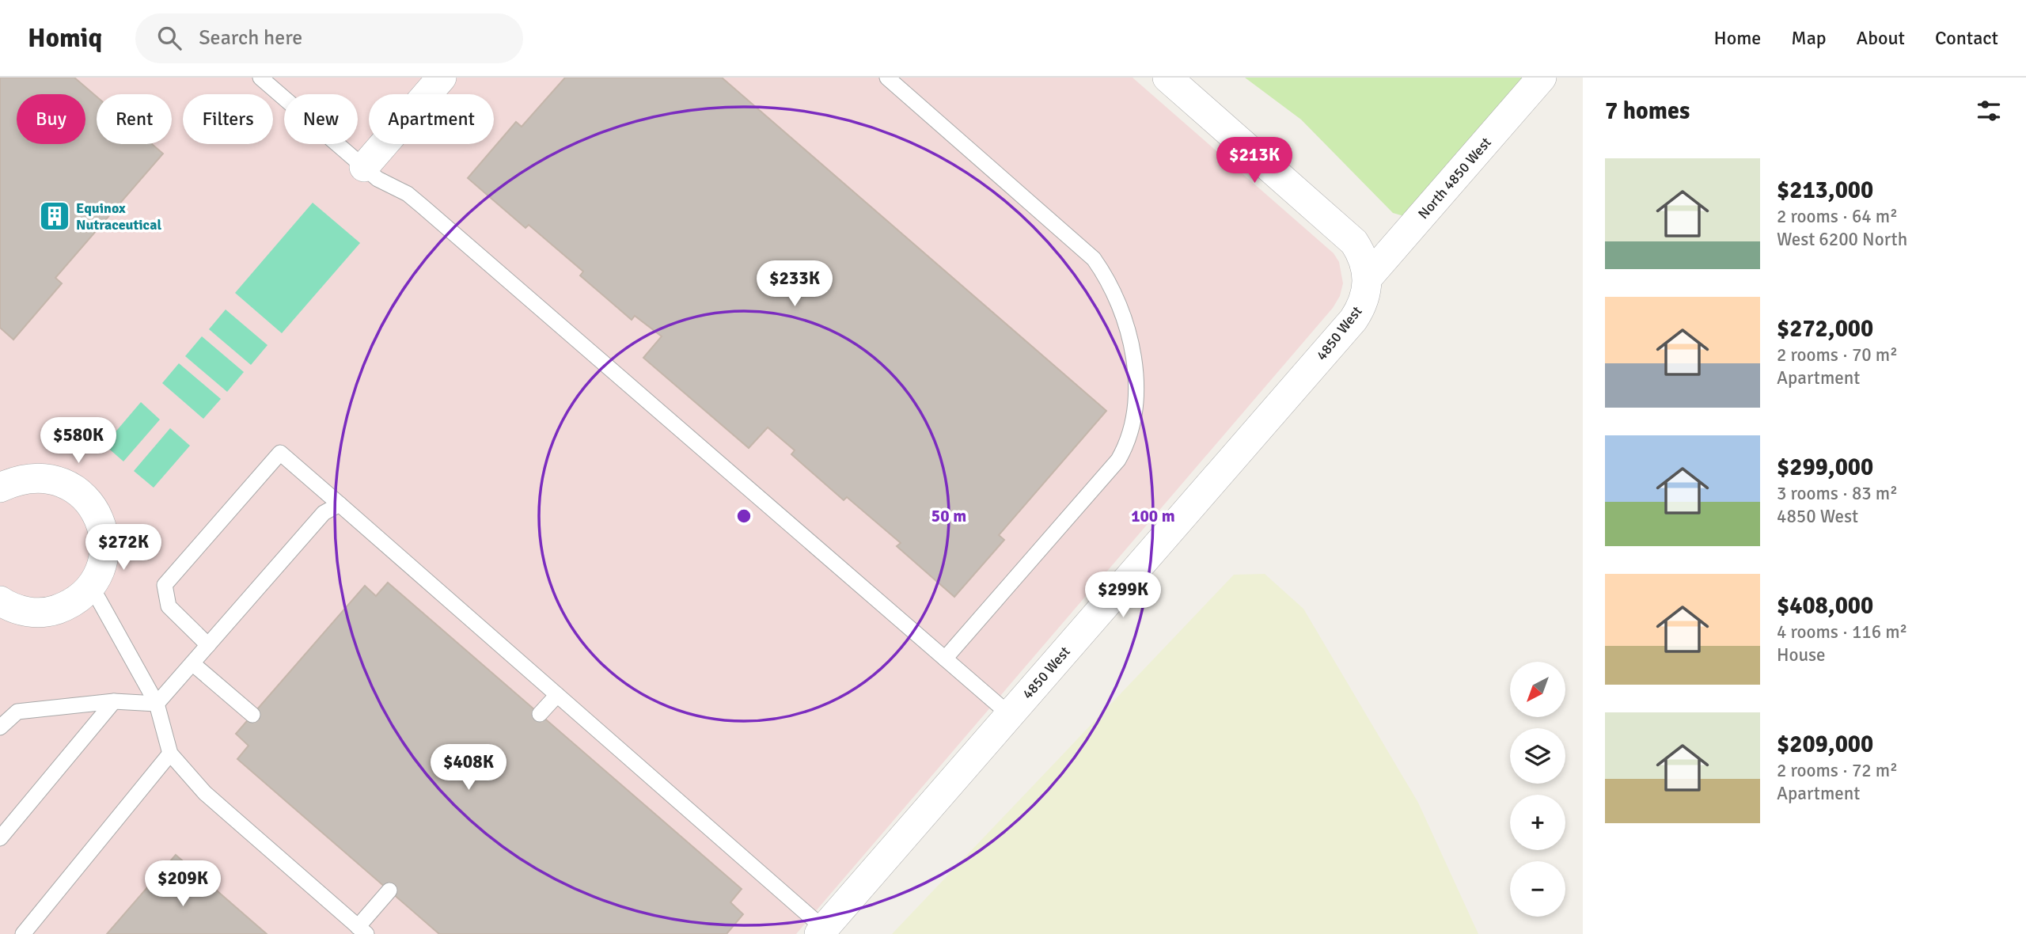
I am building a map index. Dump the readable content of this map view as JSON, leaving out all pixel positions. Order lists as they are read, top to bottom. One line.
{"streets":{"street":["North 4850 West","4850 West"]},"crossings":[["North 4850 West","4850 West"]],"places":{"building":["Equinox Nutraceutical"]},"north":"bottom left","page":{"header":"Homiq","search":"Search here","nav":["Home","Map","About","Contact"],"heading":"7 homes","chip":["Buy","Rent","Filters","New","Apartment"],"price":["$213K","$233K","$580K","$272K","$299K","$408K","$209K"],"list":[{"name":"$213,000","note":"2 rooms · 64 m² · West 6200 North"},{"name":"$272,000","note":"2 rooms · 70 m² · Apartment"},{"name":"$299,000","note":"3 rooms · 83 m² · 4850 West"},{"name":"$408,000","note":"4 rooms · 116 m² · House"},{"name":"$209,000","note":"2 rooms · 72 m² · Apartment"}],"map_buttons":["+","−"]},"rings":["50 m","100 m"]}
